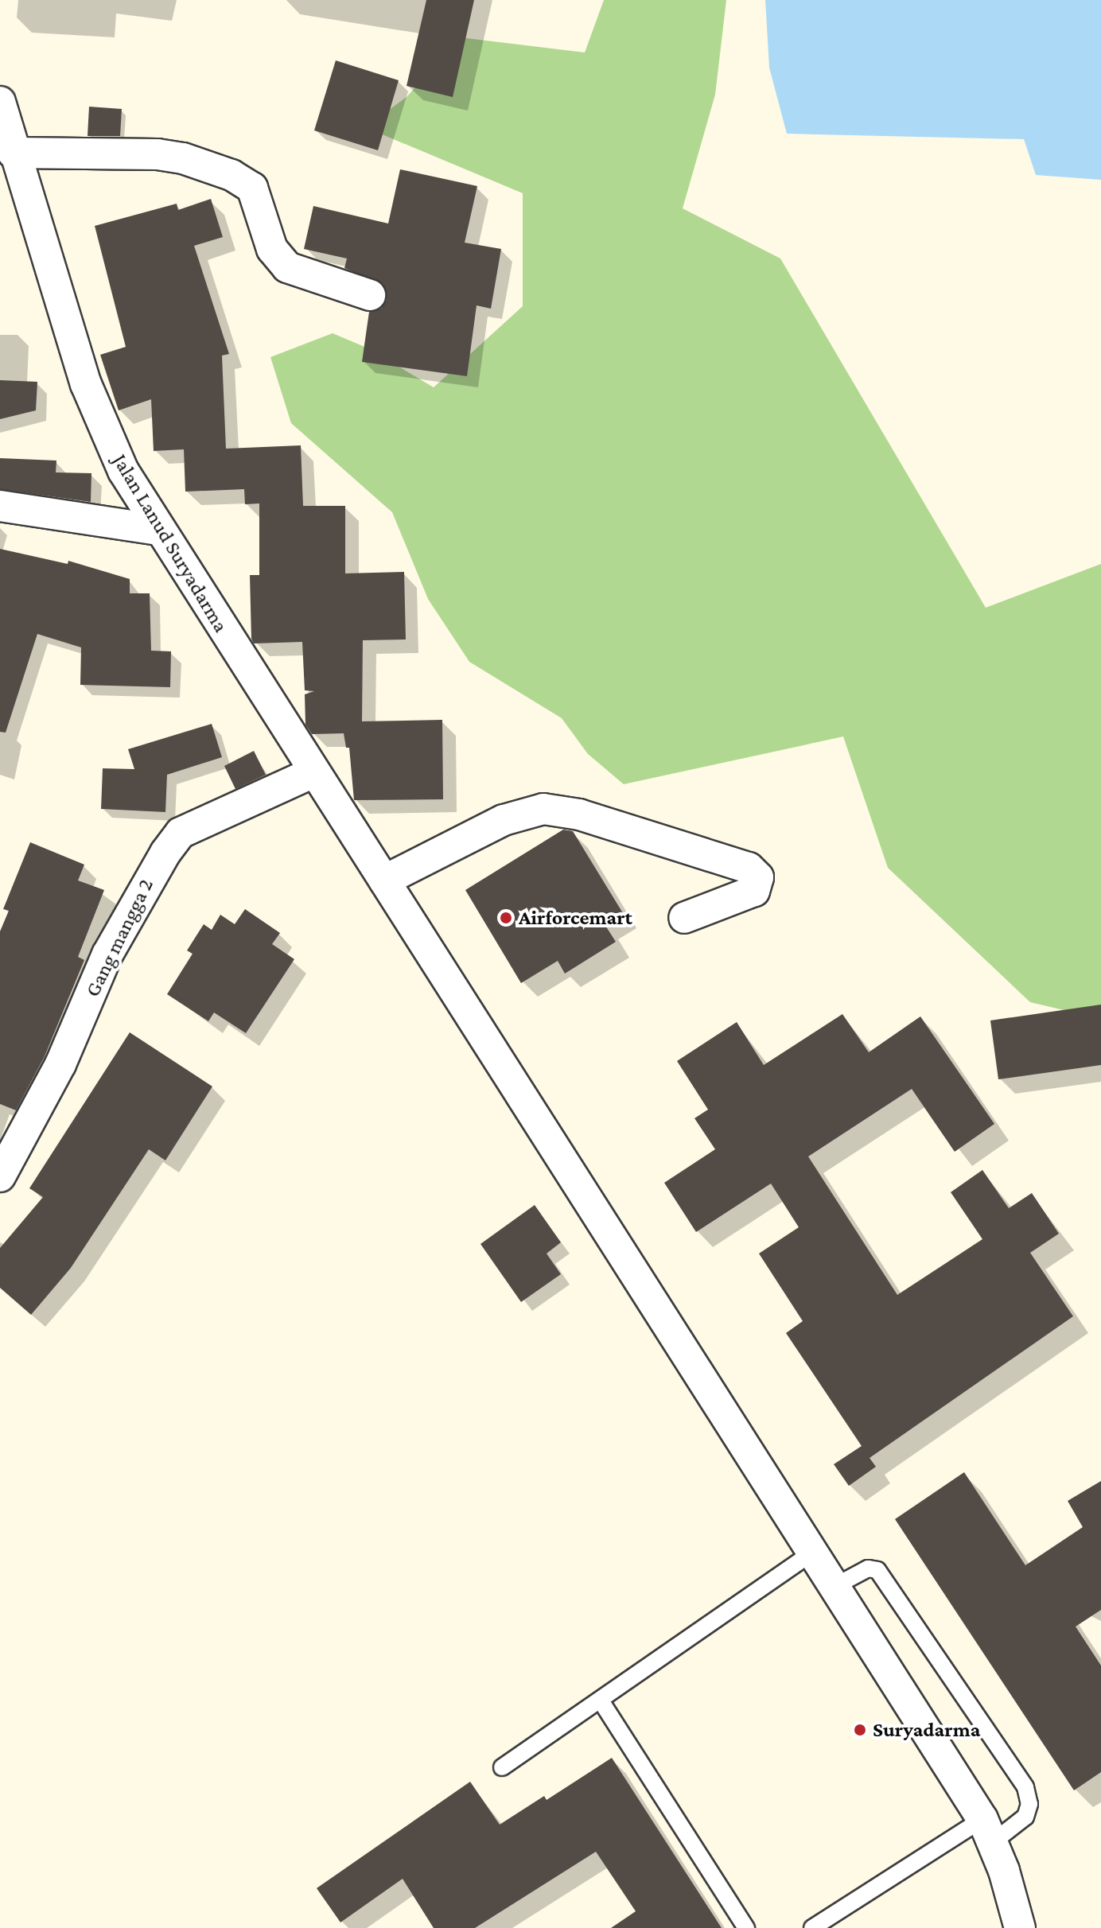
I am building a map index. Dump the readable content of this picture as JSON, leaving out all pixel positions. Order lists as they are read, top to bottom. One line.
{"streets":{"street":["Jalan Lanud Suryadarma","Gang mangga 2"]},"crossings":[["Jalan Lanud Suryadarma","Gang mangga 2"]],"places":["Airforcemart","Suryadarma"]}
